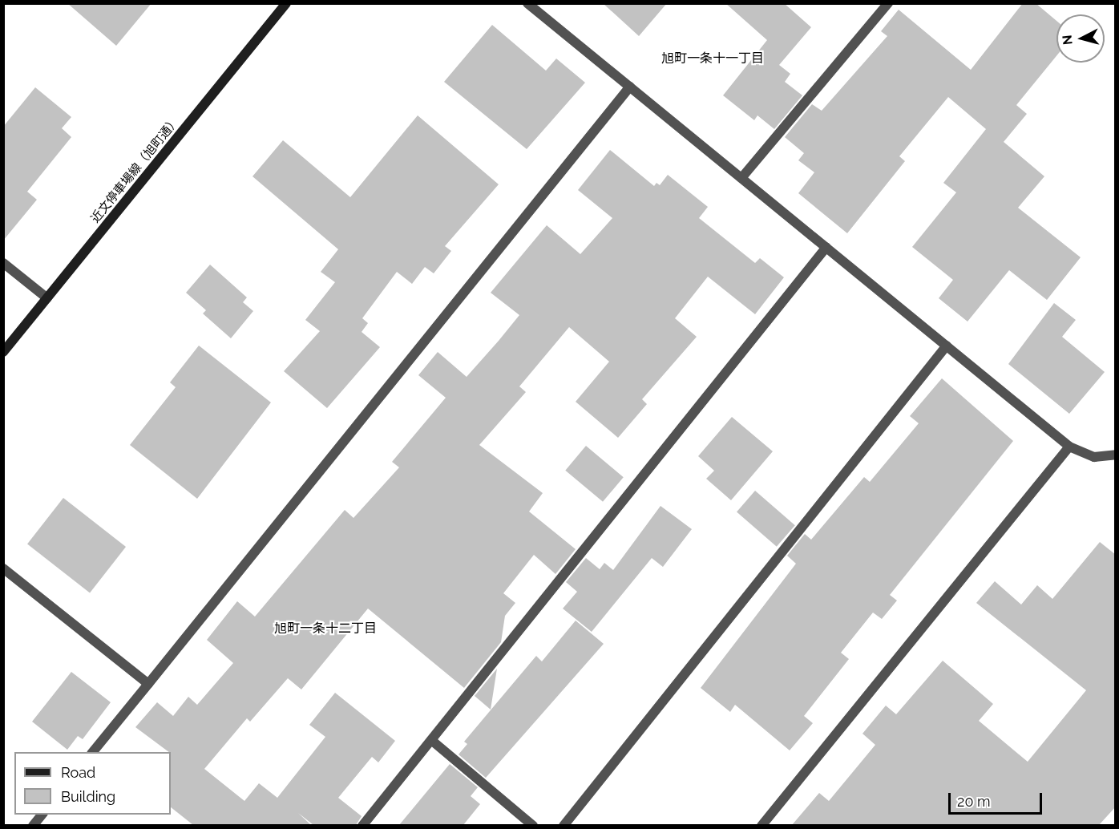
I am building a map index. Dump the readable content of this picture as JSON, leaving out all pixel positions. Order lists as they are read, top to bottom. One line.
{"streets":{"main road":["近文停車場線（旭町通）"]},"districts":["旭町一条十一丁目","旭町一条十二丁目"],"legend":["Road","Building"],"scale_bar":"20 m","north":"left"}
